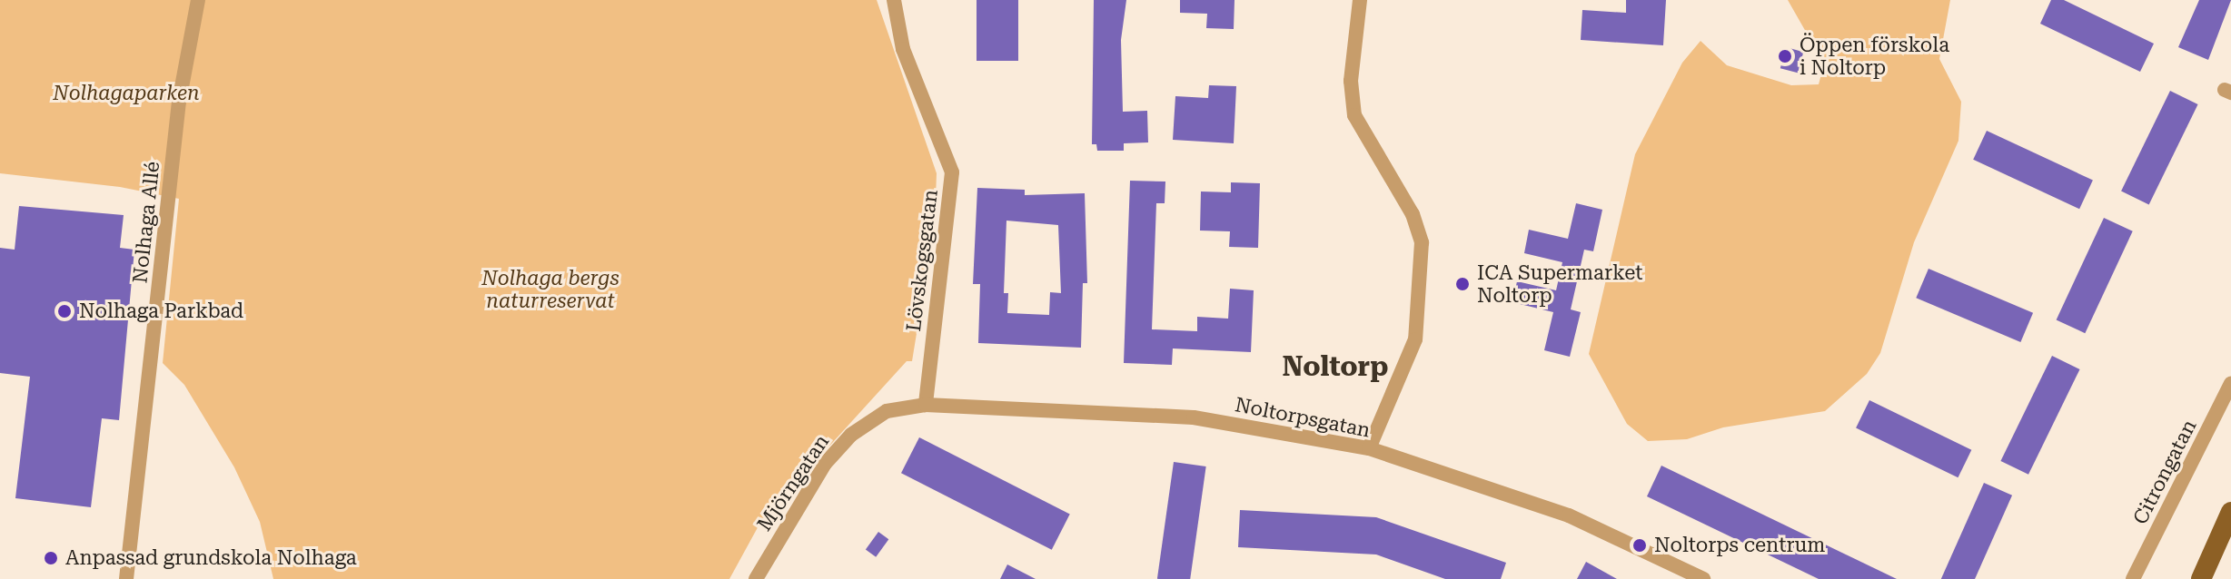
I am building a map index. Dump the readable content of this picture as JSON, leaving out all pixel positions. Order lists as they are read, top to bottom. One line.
{"streets":{"street":["Nolhaga Allé","Lövskogsgatan","Noltorpsgatan","Citrongatan","Mjörngatan"]},"crossings":[["Lövskogsgatan","Noltorpsgatan"],["Noltorpsgatan","Mjörngatan"]],"districts":["Noltorp"],"parks":["Nolhagaparken","Nolhaga bergs naturreservat"],"places":["Öppen förskola i Noltorp","ICA Supermarket Noltorp","Nolhaga Parkbad","Noltorps centrum","Anpassad grundskola Nolhaga"]}
